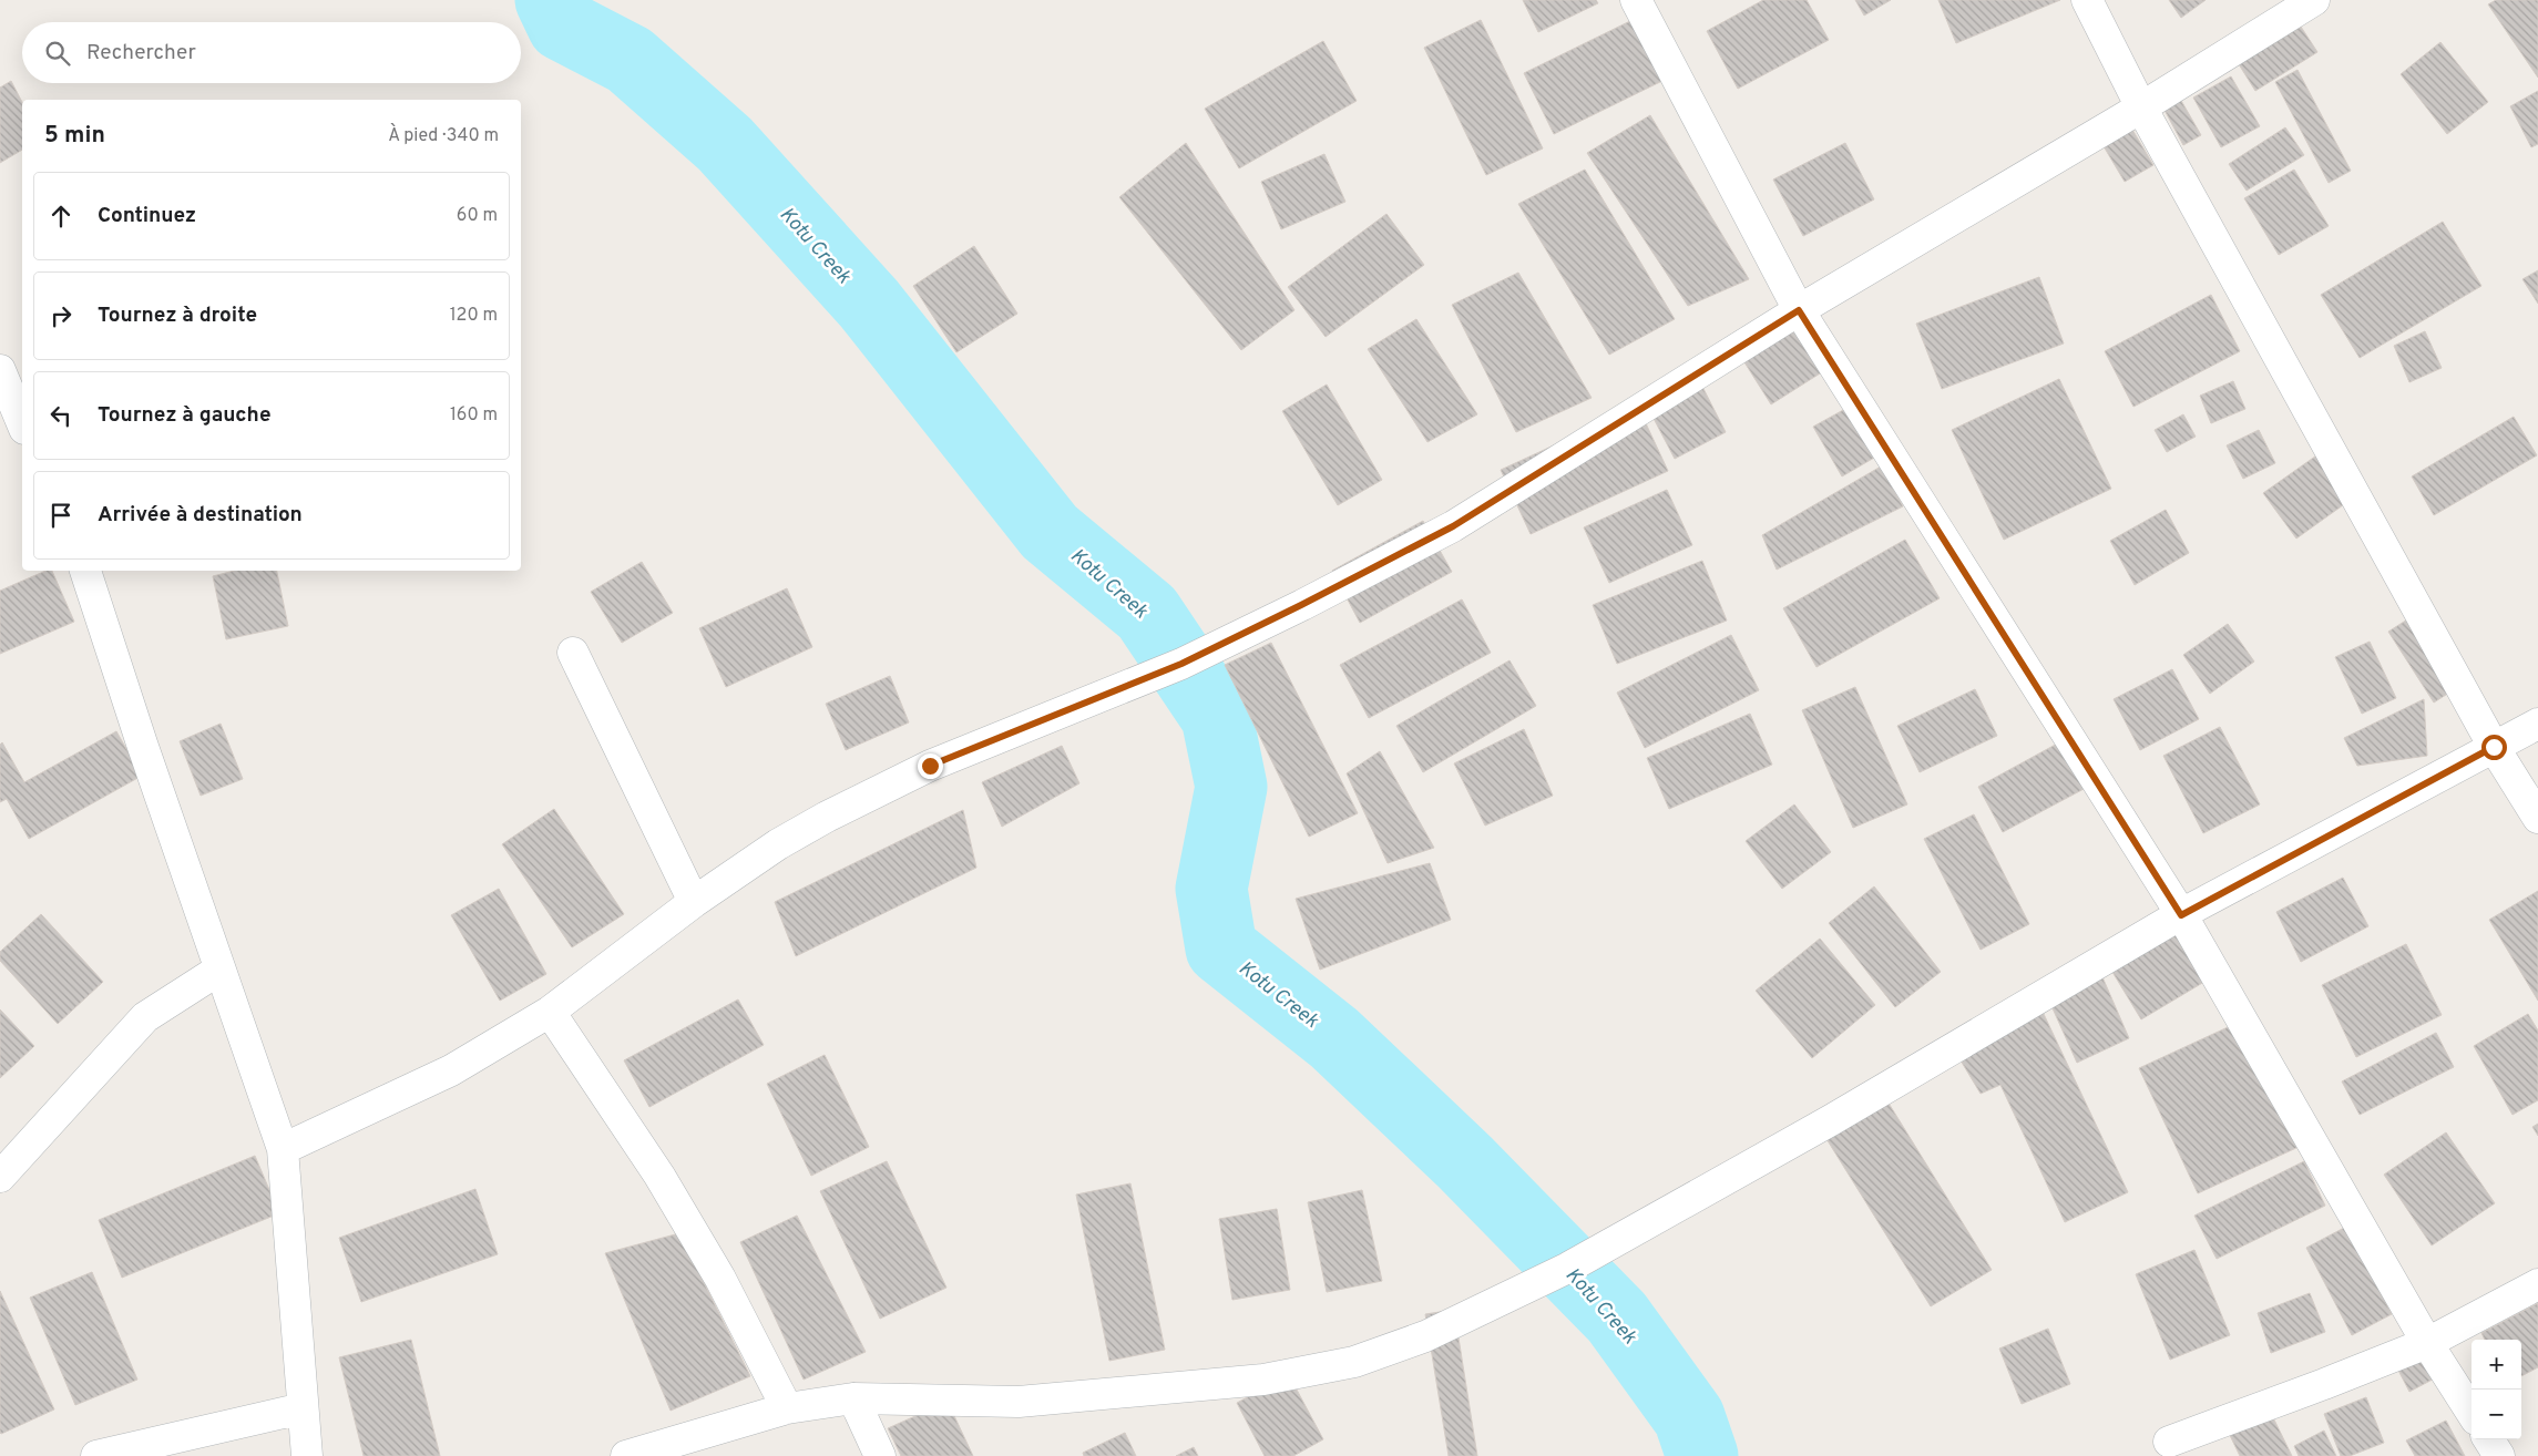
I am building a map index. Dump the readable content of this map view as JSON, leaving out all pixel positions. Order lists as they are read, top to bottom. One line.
{"water":["Kotu Creek"],"page":{"search":"Rechercher","heading":["5 min","À pied · 340 m"],"list":[["Continuez","60 m"],["Tournez à droite","120 m"],["Tournez à gauche","160 m"],"Arrivée à destination"],"map_buttons":["+","−"]}}
